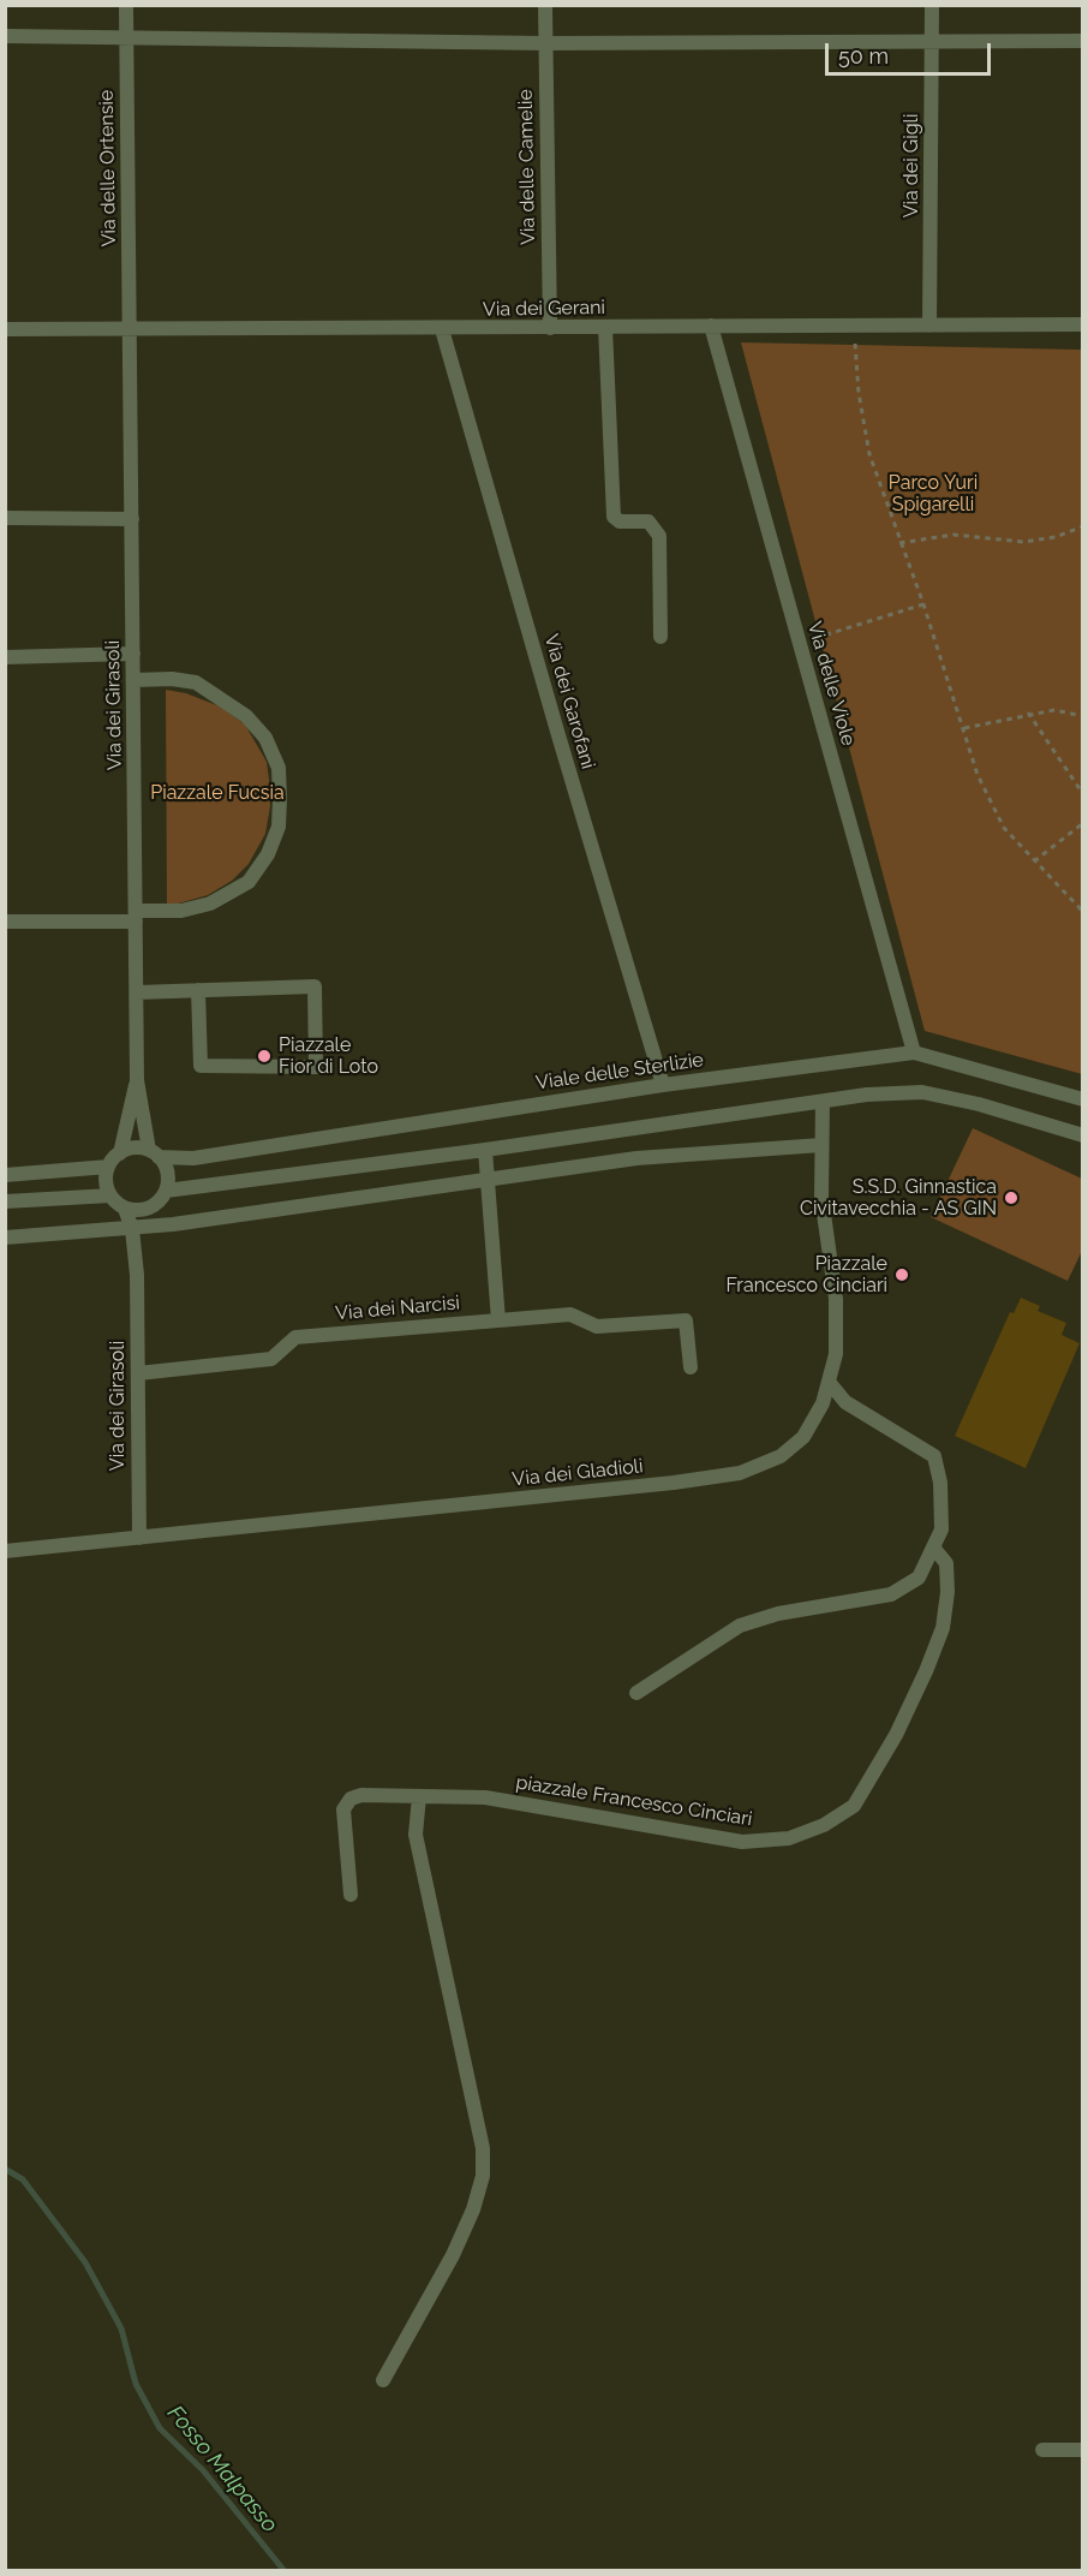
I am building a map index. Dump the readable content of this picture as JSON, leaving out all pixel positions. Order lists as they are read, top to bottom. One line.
{"streets":{"street":["Via dei Gigli","Via delle Camelie","Via delle Ortensie","Via dei Gerani","Via delle Viole","Via dei Garofani","Via dei Girasoli","Viale delle Sterlizie","Via dei Narcisi","Via dei Gladioli","piazzale Francesco Cinciari"]},"crossings":[["Via dei Gigli","Via dei Gerani"],["Via delle Camelie","Via dei Gerani"],["Via delle Ortensie","Via dei Gerani"],["Via delle Ortensie","Via dei Girasoli"],["Via dei Gerani","Via delle Viole"],["Via dei Gerani","Via dei Garofani"],["Via dei Gerani","Via dei Girasoli"],["Via delle Viole","Viale delle Sterlizie"],["Via dei Garofani","Viale delle Sterlizie"],["Via dei Girasoli","Viale delle Sterlizie"],["Via dei Girasoli","Via dei Narcisi"],["Via dei Girasoli","Via dei Gladioli"]],"water":["Fosso Malpasso"],"parks":["Parco Yuri Spigarelli","Piazzale Fucsia"],"places":["Piazzale Fior di Loto","S.S.D. Ginnastica Civitavecchia - AS GIN","Piazzale Francesco Cinciari"],"scale_bar":"50 m"}
